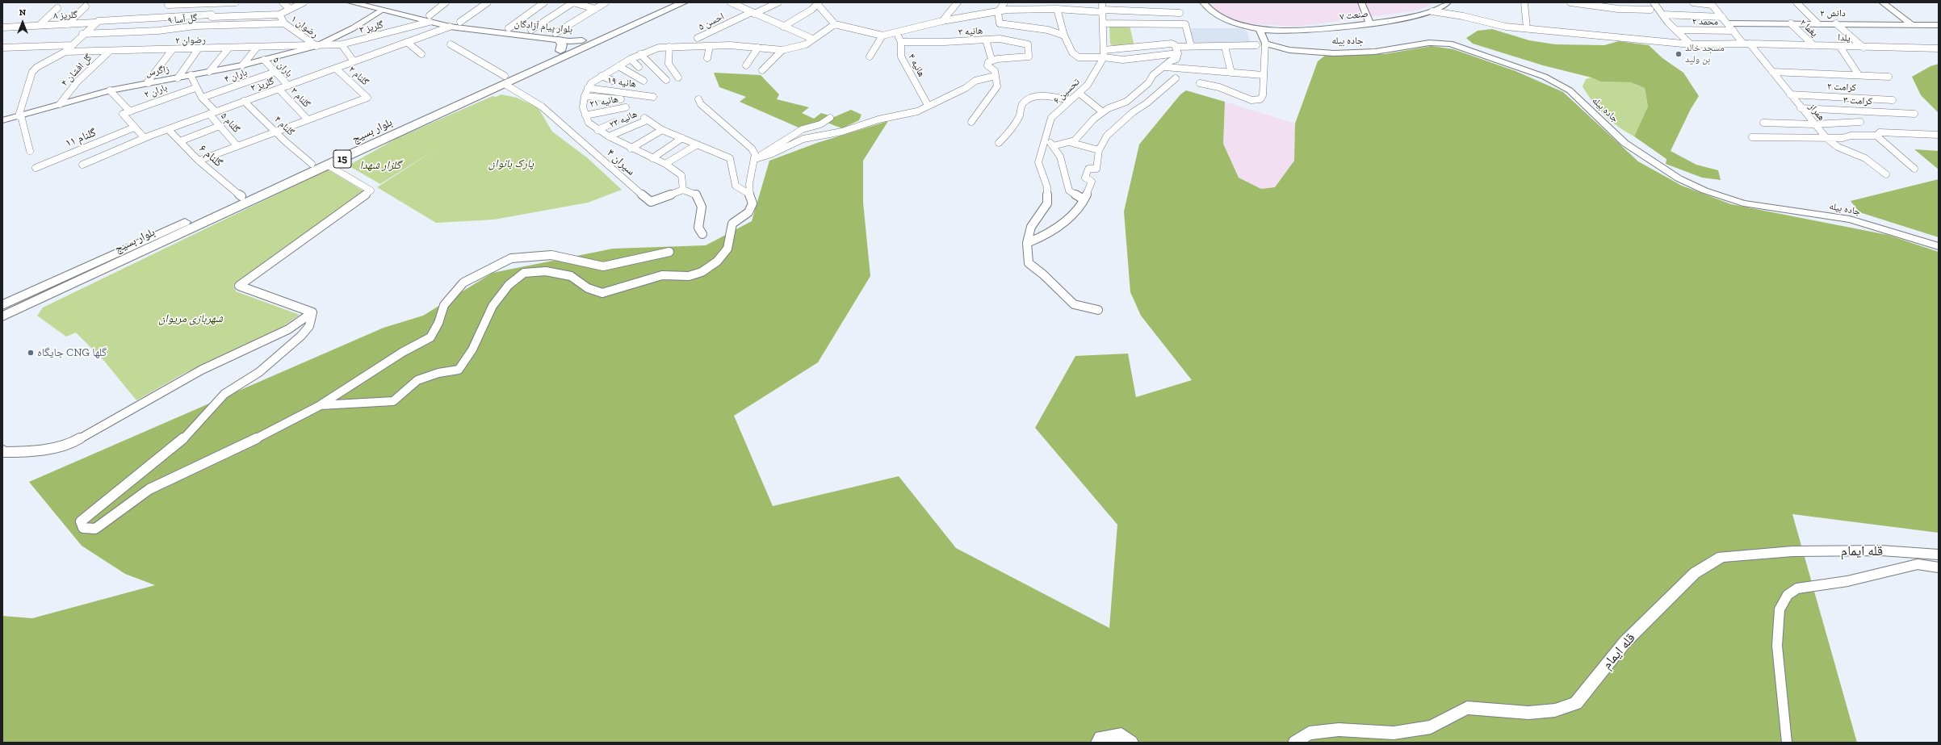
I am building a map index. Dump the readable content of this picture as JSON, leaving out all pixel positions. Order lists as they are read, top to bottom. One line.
{"streets":{"main road":["بلوار پیام آزادگان","بلوار بسیج","15"],"street":["دانش ۲","گلریز ۸","صنعت ۷","گل آسا ۹","احسن ۵","محمد ۲","رضوان ۱","گلریز ۳","یغما ۲","هانیه ۳","یلدا","رضوان ۲","جاده بیله","هانیه ۴","باران ۵","گل افشان ۴","زاگرس","باران ۴","گلنام ۲","هانیه ۱۹","گلریز ۲","کرامت ۲","باران ۲","تحسین ۶","گلنام ۳","کرامت ۳","هانیه ۲۱","همراز","هانیه ۲۳","گلنام ۵","گلنام ۴","گلنام ۱۱","گلنام ۶","سیران ۴","قله ایمام"]},"crossings":[["دانش ۲","یغما ۲"],["دانش ۲","همراز"],["گلریز ۸","رضوان ۱"],["صنعت ۷","یلدا"],["گل آسا ۹","رضوان ۱"],["محمد ۲","همراز"],["رضوان ۱","گلریز ۳"],["رضوان ۱","رضوان ۲"],["رضوان ۱","زاگرس"],["بلوار پیام آزادگان","گلریز ۳"],["بلوار پیام آزادگان","زاگرس"],["بلوار پیام آزادگان","گلریز ۲"],["بلوار پیام آزادگان","بلوار بسیج"],["گلریز ۳","رضوان ۲"],["گلریز ۳","زاگرس"],["یغما ۲","یلدا"],["هانیه ۳","هانیه ۴"],["یلدا","همراز"],["رضوان ۲","گل افشان ۴"],["رضوان ۲","زاگرس"],["باران ۵","زاگرس"],["باران ۵","باران ۴"],["باران ۵","گلریز ۲"],["گل افشان ۴","زاگرس"],["گلنام ۲","گلریز ۲"],["گلنام ۲","گلنام ۳"],["گلریز ۲","گلنام ۳"],["گلریز ۲","گلنام ۵"],["گلریز ۲","گلنام ۴"],["گلریز ۲","گلنام ۶"],["کرامت ۲","همراز"],["باران ۲","گلنام ۱۱"],["کرامت ۳","همراز"],["گلنام ۴","بلوار بسیج"],["بلوار بسیج","گلنام ۶"],["بلوار بسیج","سیران ۴"]],"parks":["پارک بانوان","گلزار شهدا","شهربازی مریوان"],"places":["مسجد خالد بن ولید","جایگاه CNG گلها"],"north":"top"}
